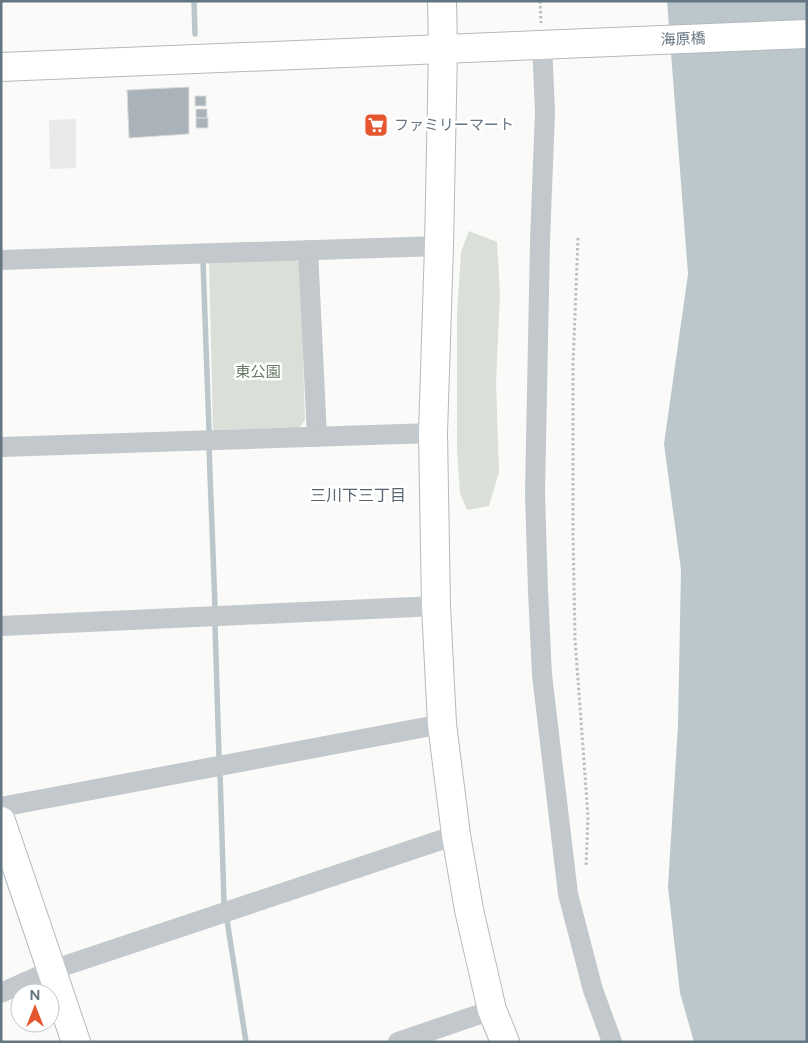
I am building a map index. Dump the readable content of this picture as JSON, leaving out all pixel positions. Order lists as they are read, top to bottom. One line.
{"streets":{"street":["海原橋"]},"districts":["三川下三丁目"],"parks":["東公園"],"places":{"supermarket":["ファミリーマート"]},"north":"top"}
